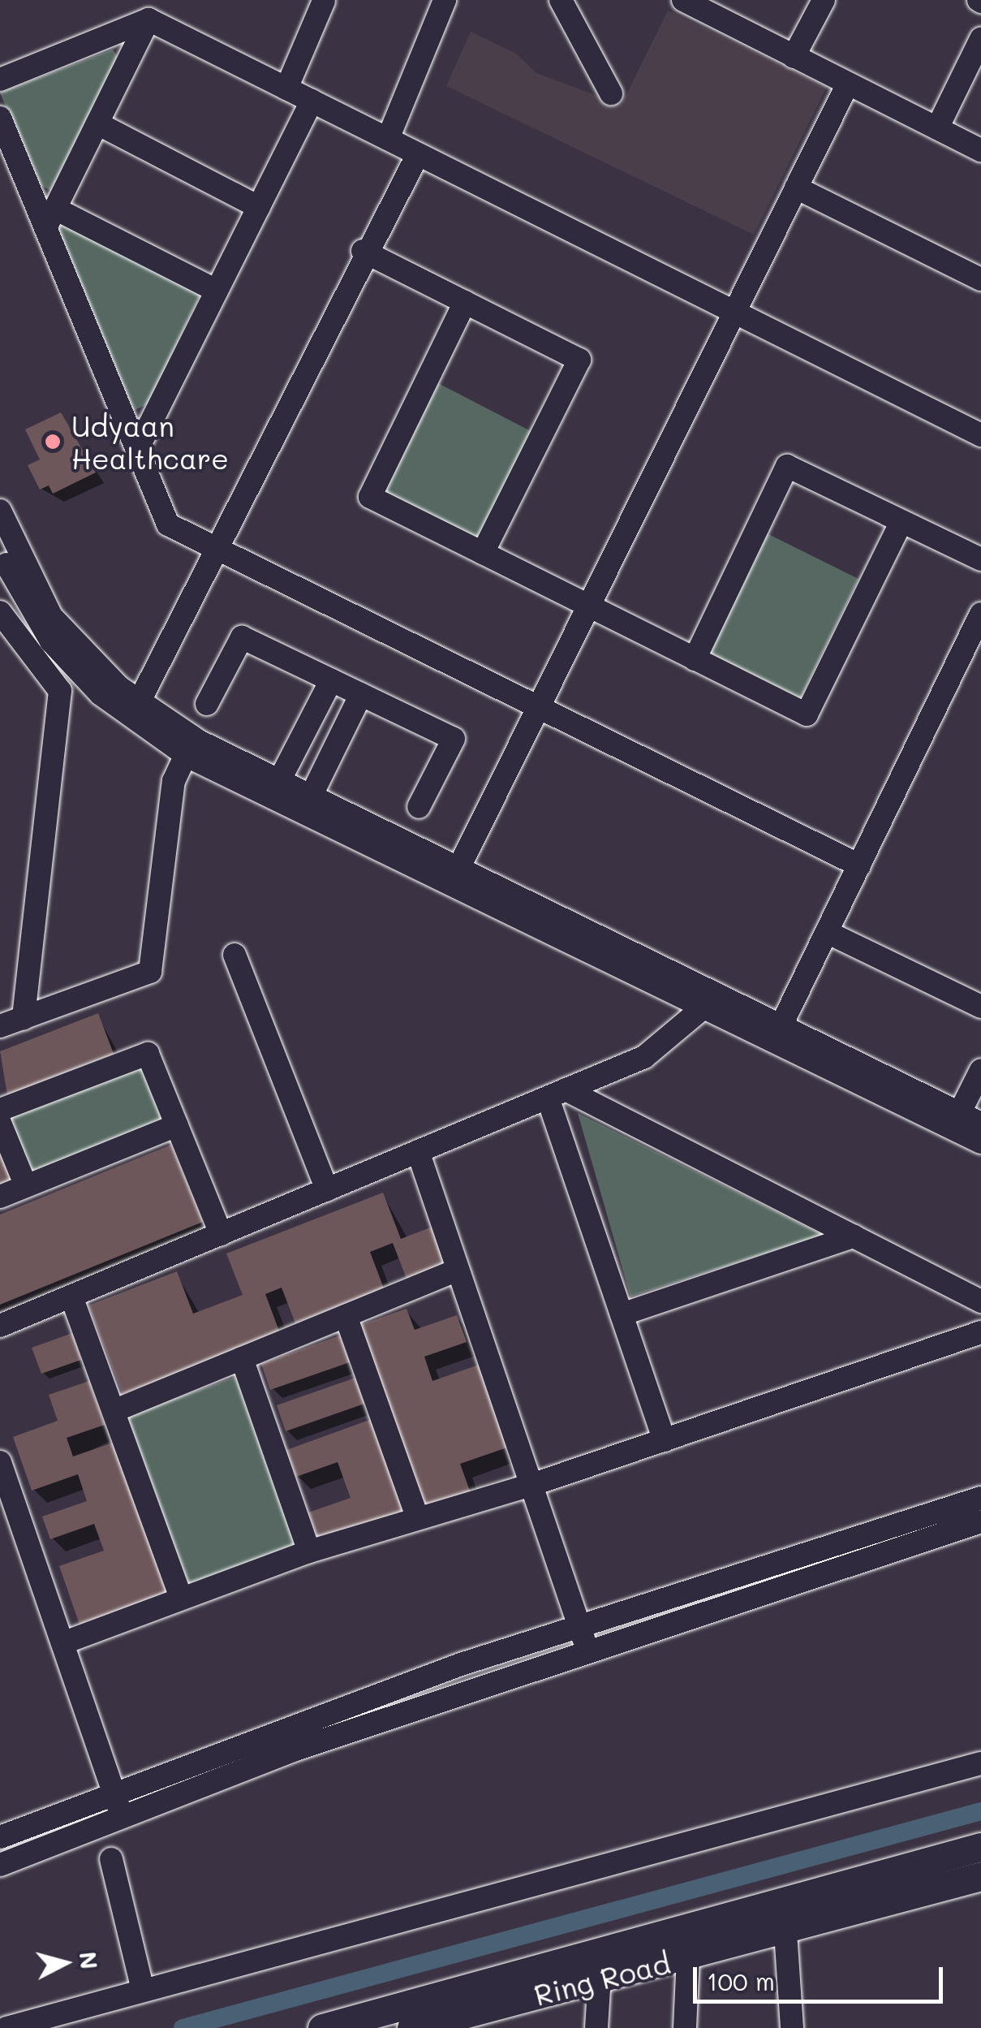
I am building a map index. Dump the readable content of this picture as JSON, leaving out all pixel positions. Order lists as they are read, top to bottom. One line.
{"streets":{"main road":["Ring Road"]},"places":["Udyaan Healthcare"],"scale_bar":"100 m","north":"right"}
